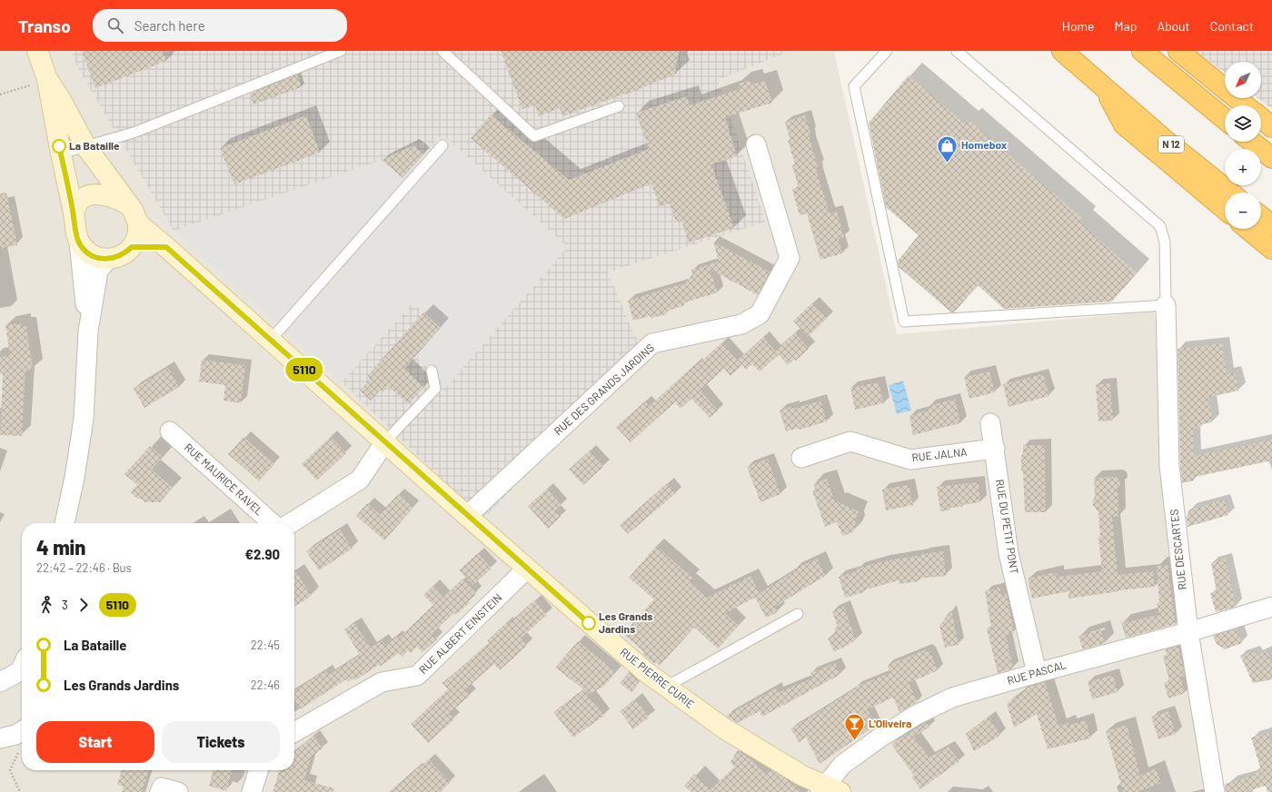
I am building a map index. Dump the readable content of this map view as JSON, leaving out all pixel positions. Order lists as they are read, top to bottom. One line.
{"streets":{"highway":["N 12"],"street":["RUE DES GRANDS JARDINS","RUE JALNA","RUE MAURICE RAVEL","RUE DU PETIT PONT","RUE DESCARTES","RUE ALBERT EINSTEIN","RUE PASCAL","RUE PIERRE CURIE"]},"crossings":[["RUE DES GRANDS JARDINS","RUE PIERRE CURIE"],["RUE JALNA","RUE DU PETIT PONT"],["RUE DU PETIT PONT","RUE PASCAL"],["RUE DESCARTES","RUE PASCAL"],["RUE ALBERT EINSTEIN","RUE PIERRE CURIE"],["RUE PASCAL","RUE PIERRE CURIE"]],"places":{"other":["La Bataille","Les Grands Jardins"],"shop":["Homebox"],"bar":["L'Oliveira"]},"lines":["bus line 5110"],"north":"bottom left","page":{"header":"Transo","search":"Search here","nav":["Home","Map","About","Contact"],"on_map":"5110","map_buttons":["+","−"],"heading":["4 min","22:42 – 22:46 · Bus","€2.90"],"legs":["3","5110"],"list":[{"name":"La Bataille","value":"22:45"},{"name":"Les Grands Jardins","value":"22:46"}],"buttons":["Start","Tickets"]}}
